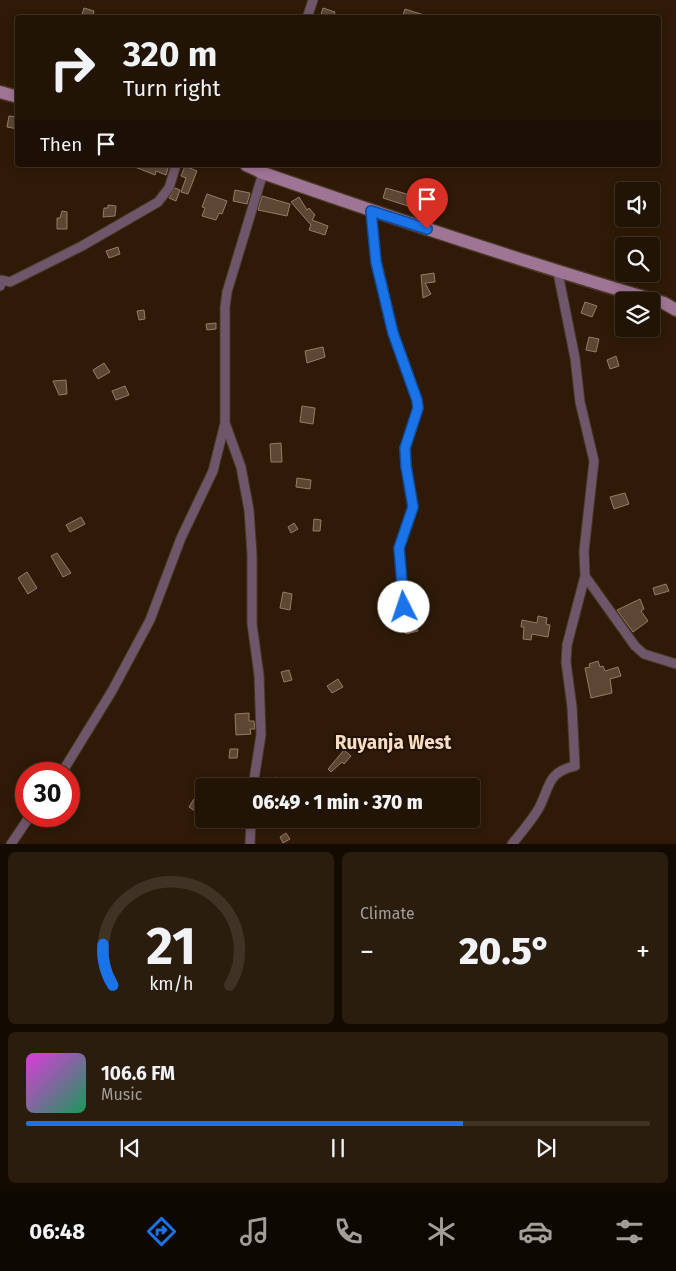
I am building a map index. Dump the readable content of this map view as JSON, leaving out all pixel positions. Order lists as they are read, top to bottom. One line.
{"districts":["Ruyanja West"],"page":{"turn":["320 m","Turn right"],"then":"Then","limit":"30","trip":"06:49 · 1 min · 370 m","tile":"Climate","heat":["−","20.5°","+"],"song":["106.6 FM","Music"],"tabs":"06:48","gauge":["21","km/h"]}}
